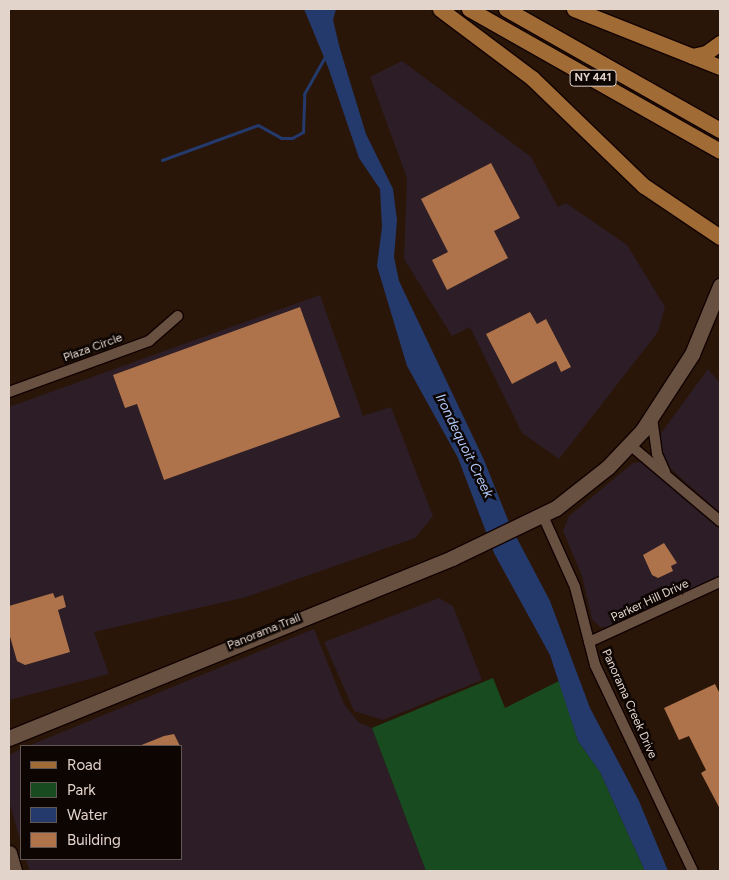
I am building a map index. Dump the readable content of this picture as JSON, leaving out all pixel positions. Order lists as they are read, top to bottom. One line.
{"streets":{"main road":["NY 441","Panorama Trail"],"street":["Plaza Circle","Parker Hill Drive","Panorama Creek Drive"]},"crossings":[["Parker Hill Drive","Panorama Creek Drive"],["Panorama Trail","Panorama Creek Drive"]],"water":["Irondequoit Creek"],"legend":["Road","Park","Water","Building"]}
